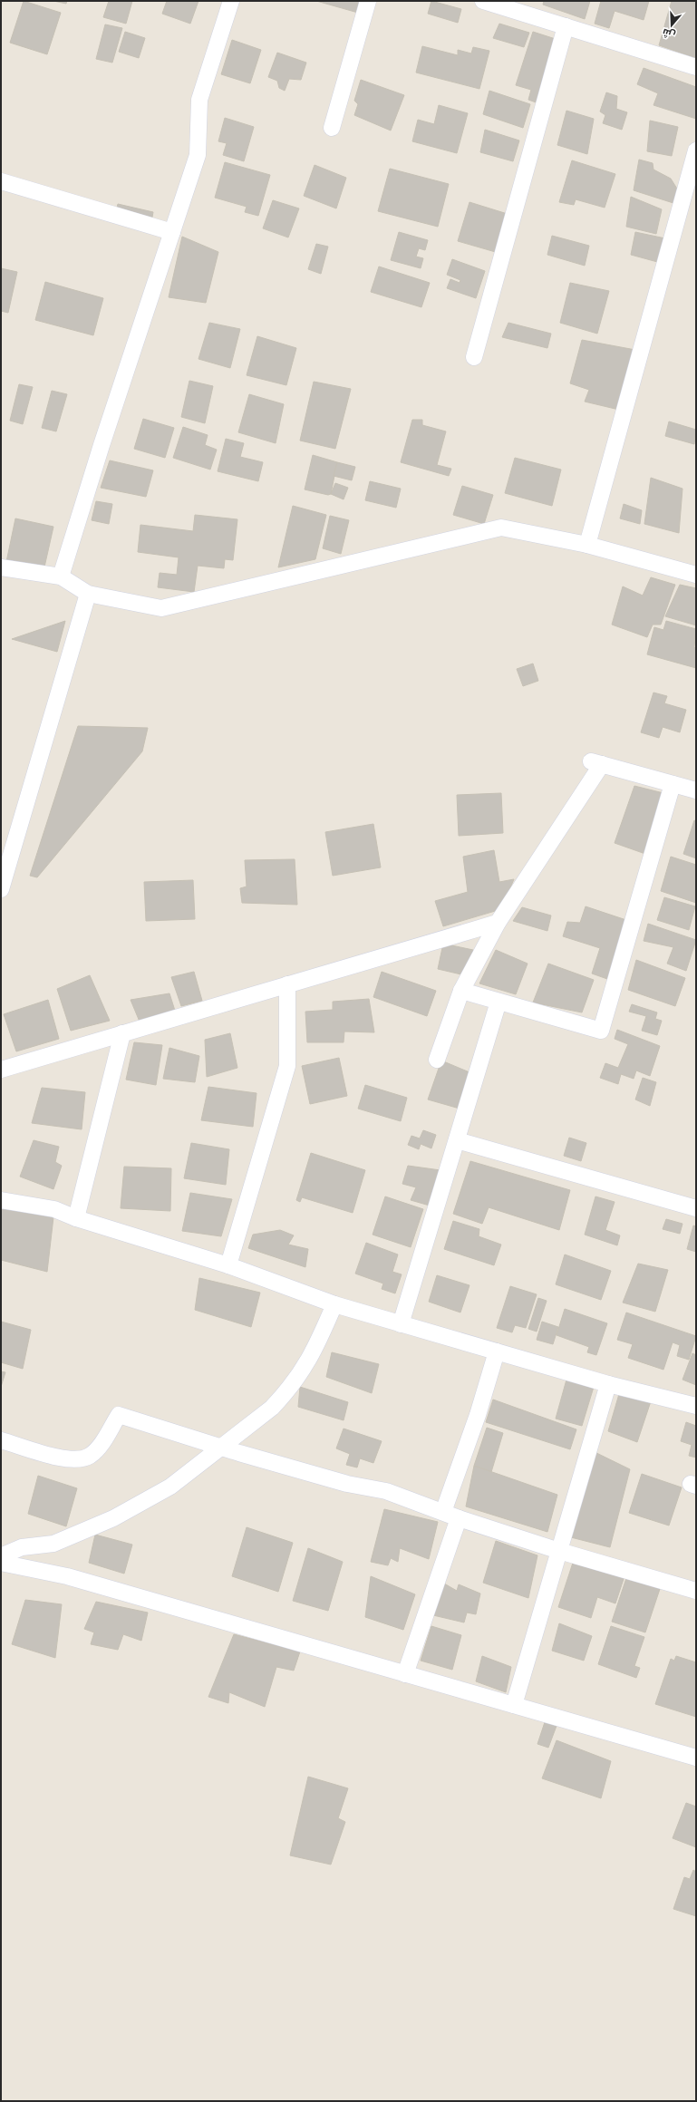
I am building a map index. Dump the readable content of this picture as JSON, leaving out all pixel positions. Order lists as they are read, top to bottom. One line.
{"north":"bottom"}
